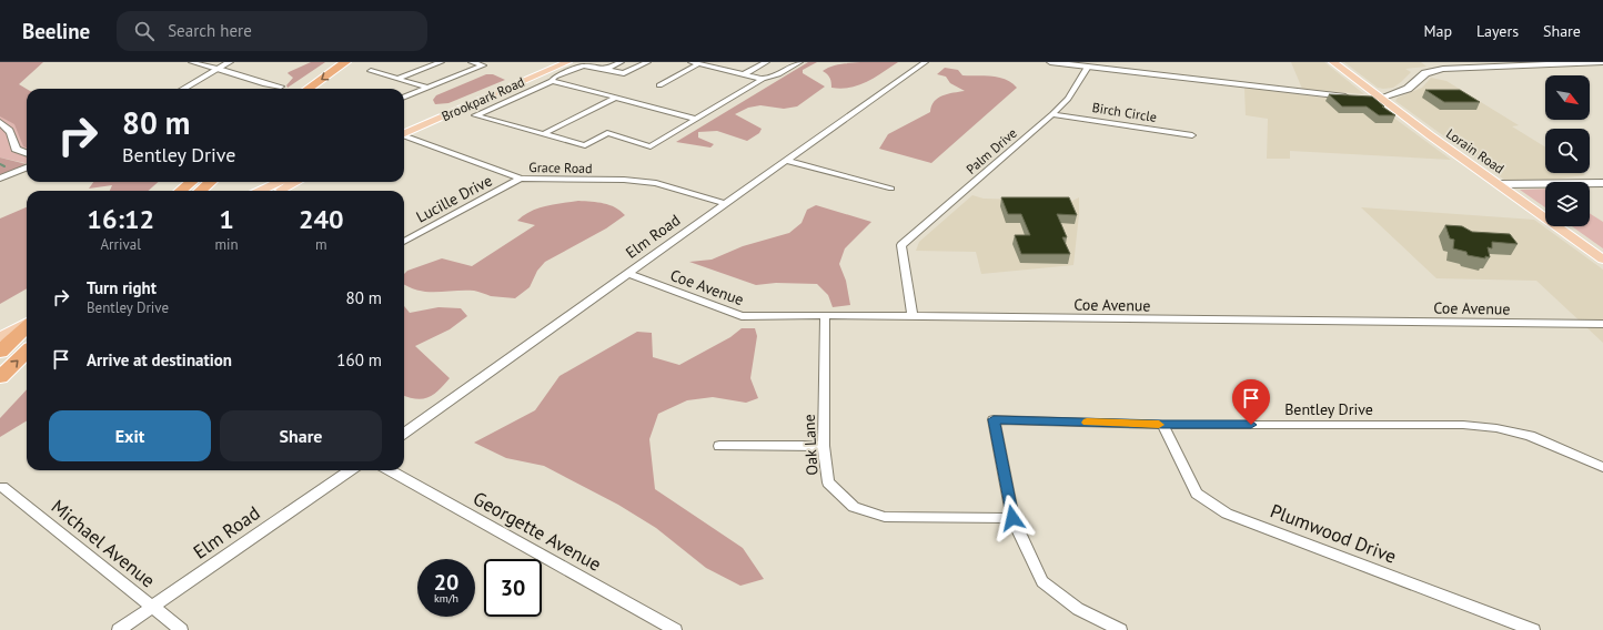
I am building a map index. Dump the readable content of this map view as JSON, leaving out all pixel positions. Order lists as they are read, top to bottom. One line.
{"streets":{"main road":["Brookpark Road","Lorain Road"],"street":["Birch Circle","Palm Drive","Grace Road","Lucille Drive","Elm Road","Coe Avenue","Bentley Drive","Oak Lane","Georgette Avenue","Plumwood Drive","Michael Avenue"]},"crossings":[["Birch Circle","Palm Drive"],["Palm Drive","Coe Avenue"],["Grace Road","Lucille Drive"],["Grace Road","Elm Road"],["Elm Road","Coe Avenue"],["Elm Road","Michael Avenue"],["Coe Avenue","Oak Lane"],["Bentley Drive","Oak Lane"],["Bentley Drive","Plumwood Drive"]],"north":"bottom right","page":{"header":"Beeline","search":"Search here","nav":["Map","Layers","Share"],"turn":["80 m","Bentley Drive"],"eta":["16:12","Arrival","1","min","240","m"],"list":[{"name":"Turn right","note":"Bentley Drive","value":"80 m"},{"name":"Arrive at destination","value":"160 m"}],"buttons":["Exit","Share"],"speed":"20 km/h","limit":"30"}}
